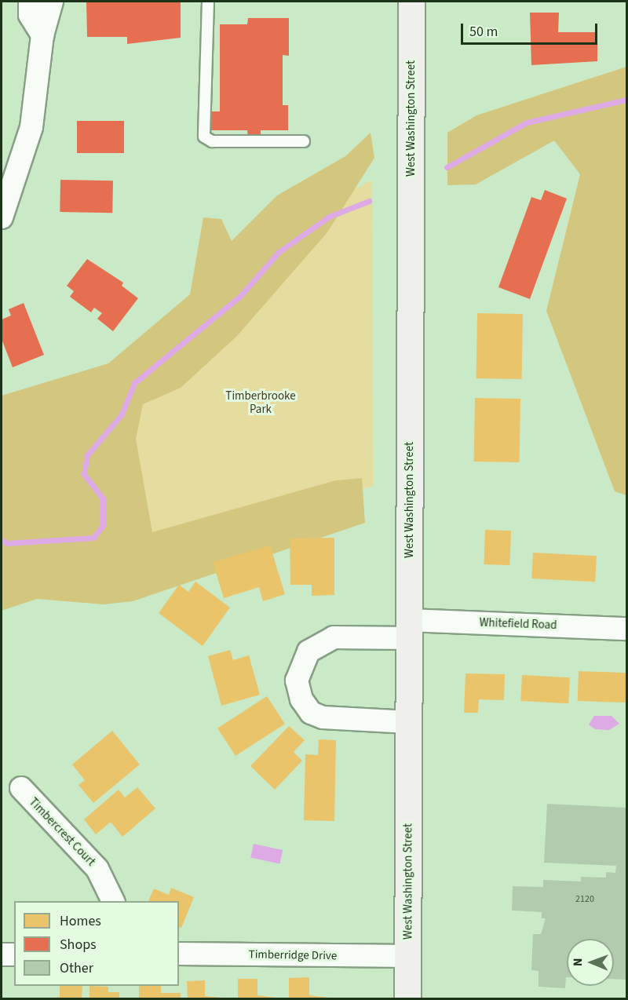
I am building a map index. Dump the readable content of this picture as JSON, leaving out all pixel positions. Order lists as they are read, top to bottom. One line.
{"streets":{"street":["West Washington Street","Whitefield Road","Timbercrest Court","Timberridge Drive"]},"crossings":[["West Washington Street","Whitefield Road"],["West Washington Street","Timberridge Drive"]],"parks":["Timberbrooke Park"],"house_numbers":["2120"],"legend":["Homes","Shops","Other"],"scale_bar":"50 m","north":"left"}
